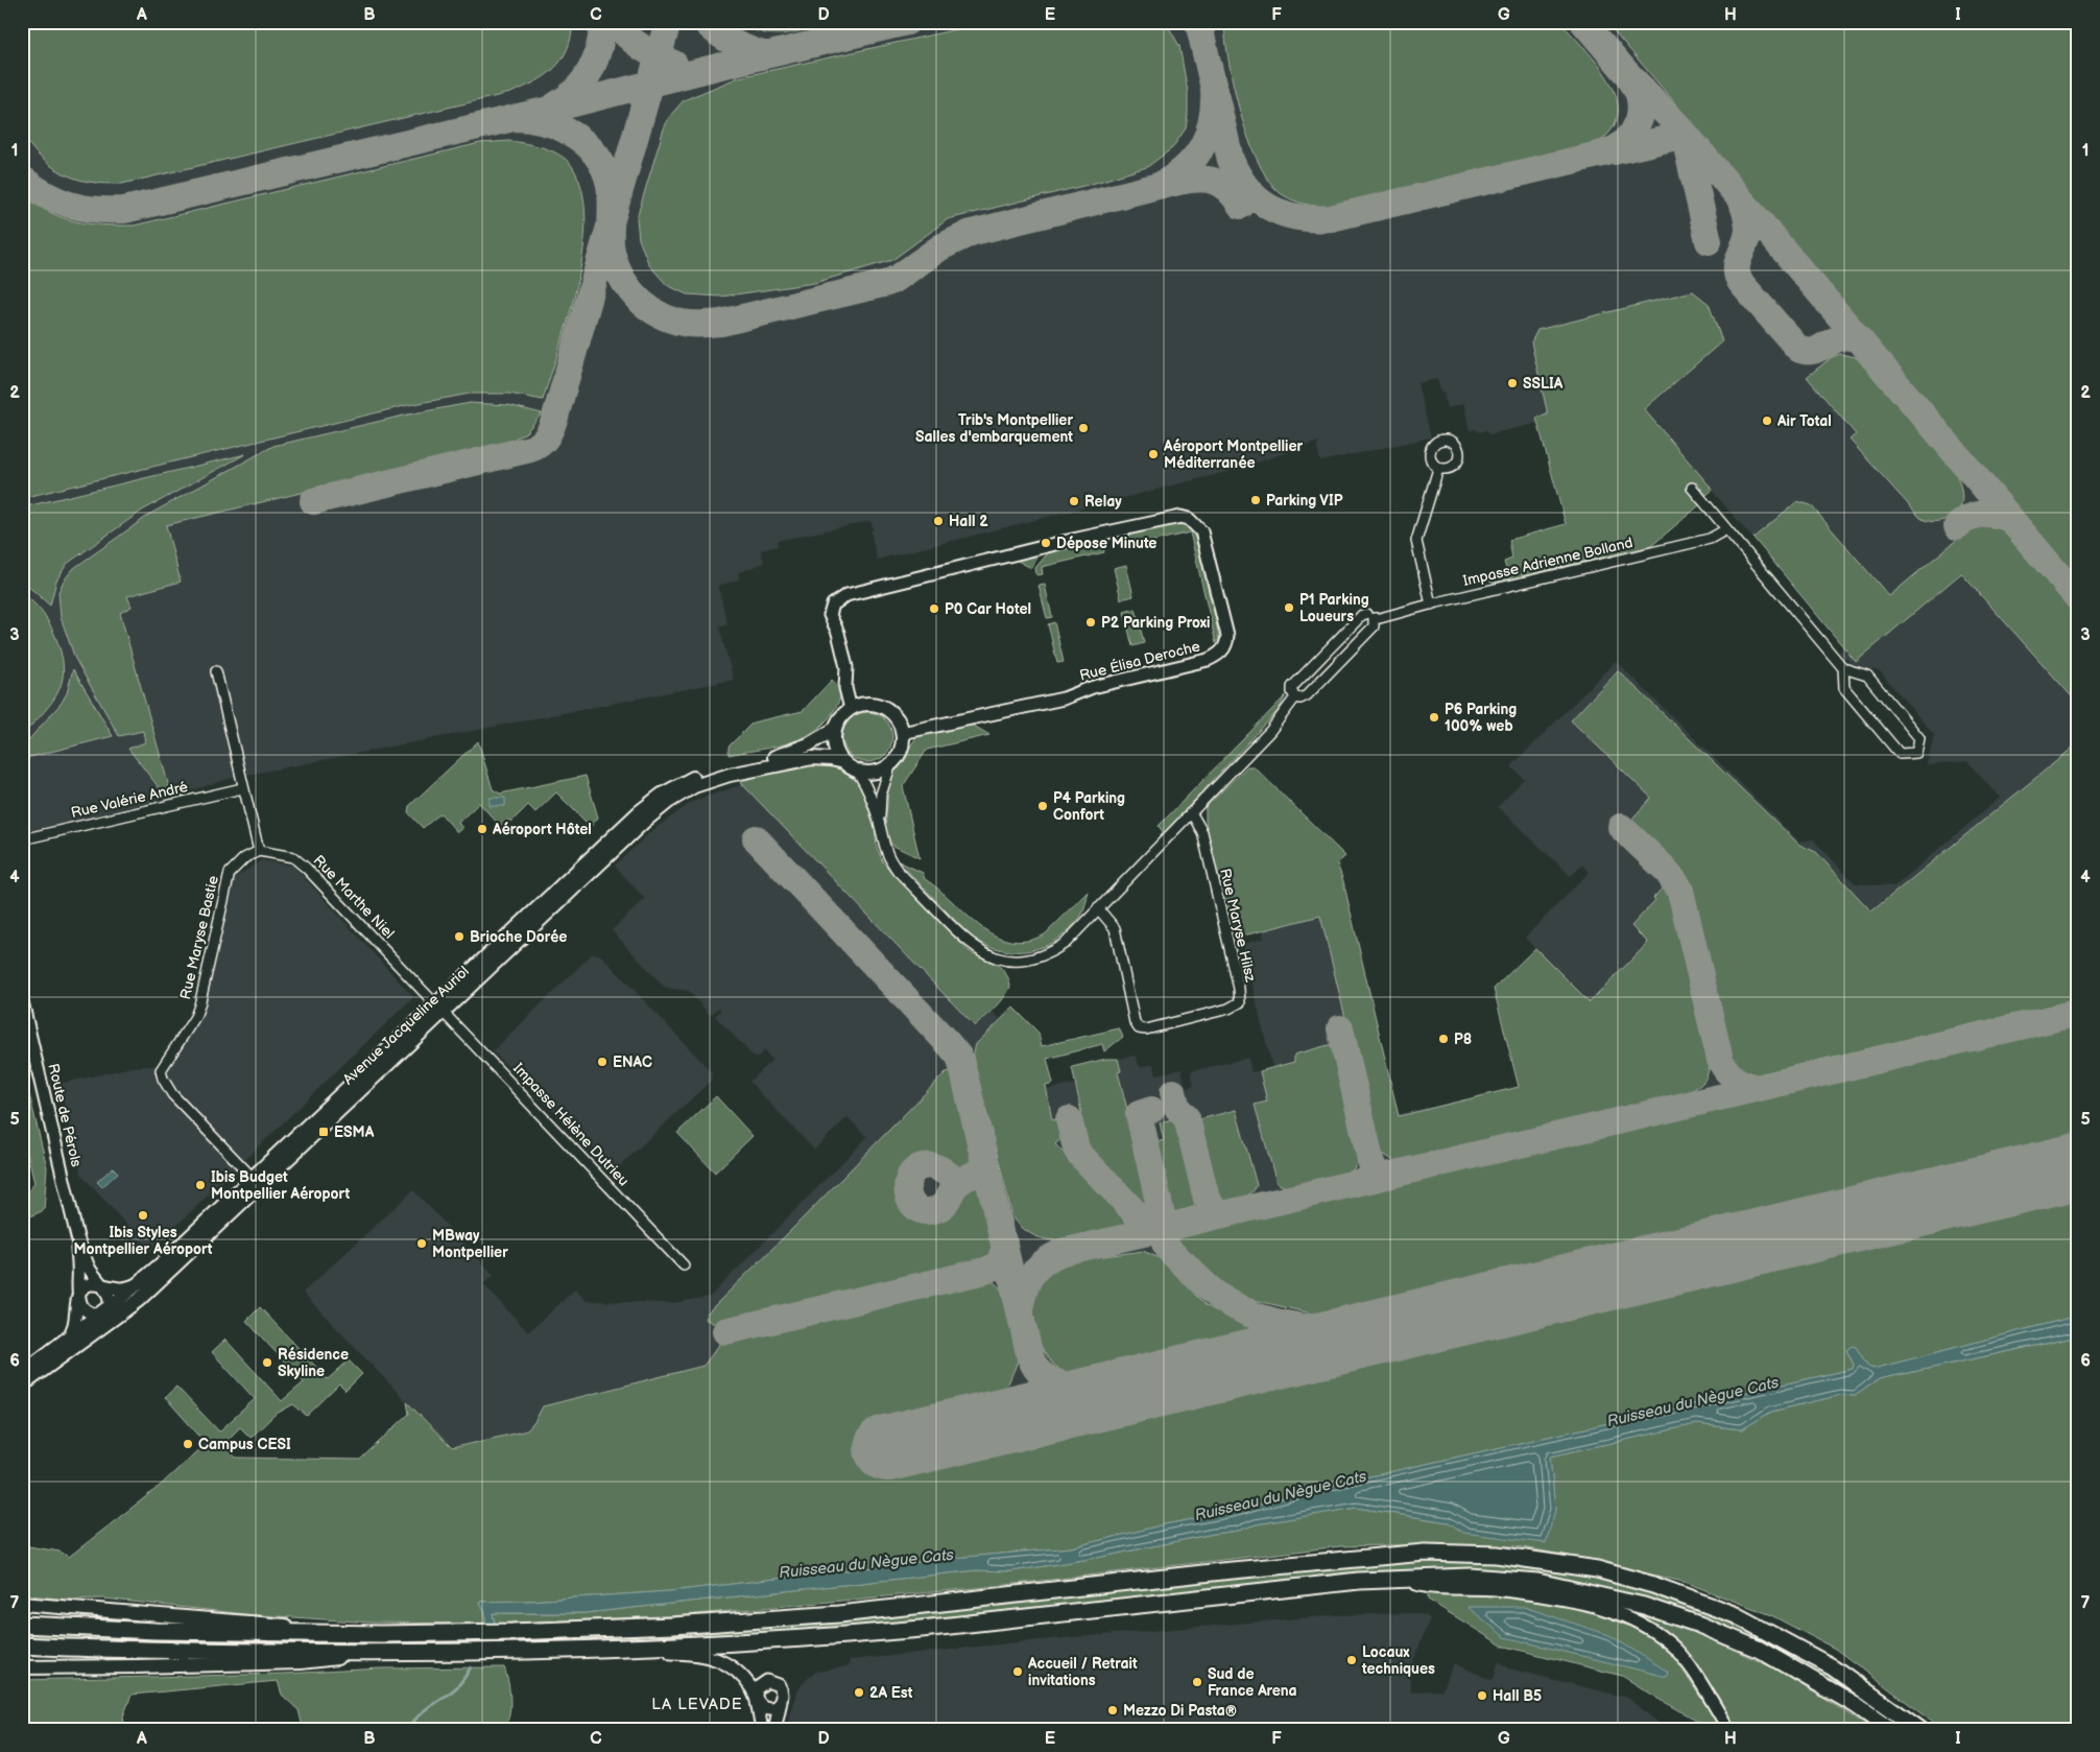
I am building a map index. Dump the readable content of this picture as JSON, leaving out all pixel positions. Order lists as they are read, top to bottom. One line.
{"streets":{"main road":["Avenue Jacqueline Auriol"],"street":["Impasse Adrienne Bolland","Rue Élisa Deroche","Rue Valérie André","Rue Marthe Niel","Rue Maryse Hilsz","Rue Maryse Bastie","Route de Pérols","Impasse Hélène Dutrieu"]},"crossings":[["Rue Élisa Deroche","Avenue Jacqueline Auriol"],["Rue Marthe Niel","Rue Maryse Bastie"],["Rue Marthe Niel","Avenue Jacqueline Auriol"],["Rue Marthe Niel","Impasse Hélène Dutrieu"],["Rue Maryse Bastie","Avenue Jacqueline Auriol"],["Avenue Jacqueline Auriol","Route de Pérols"],["Avenue Jacqueline Auriol","Impasse Hélène Dutrieu"]],"districts":["LA LEVADE"],"water":["Ruisseau du Nègue Cats"],"places":{"other":["SSLIA","Air Total","Trib's Montpellier Salles d'embarquement","Aéroport Montpellier Méditerranée","Parking VIP","Relay","Hall 2","Dépose Minute","P1 Parking Loueurs","P0 Car Hotel","P2 Parking Proxi","P6 Parking 100% web","P4 Parking Confort","Aéroport Hôtel","Brioche Dorée","P8","ENAC","Ibis Budget Montpellier Aéroport","Ibis Styles Montpellier Aéroport","MBway Montpellier","Résidence Skyline","Campus CESI","Locaux techniques","Accueil / Retrait invitations","Sud de France Arena","2A Est","Hall B5","Mezzo Di Pasta®"],"transit":["ESMA"]},"grid":{"columns":["A","B","C","D","E","F","G","H","I"],"rows":["1","2","3","4","5","6","7"]}}
